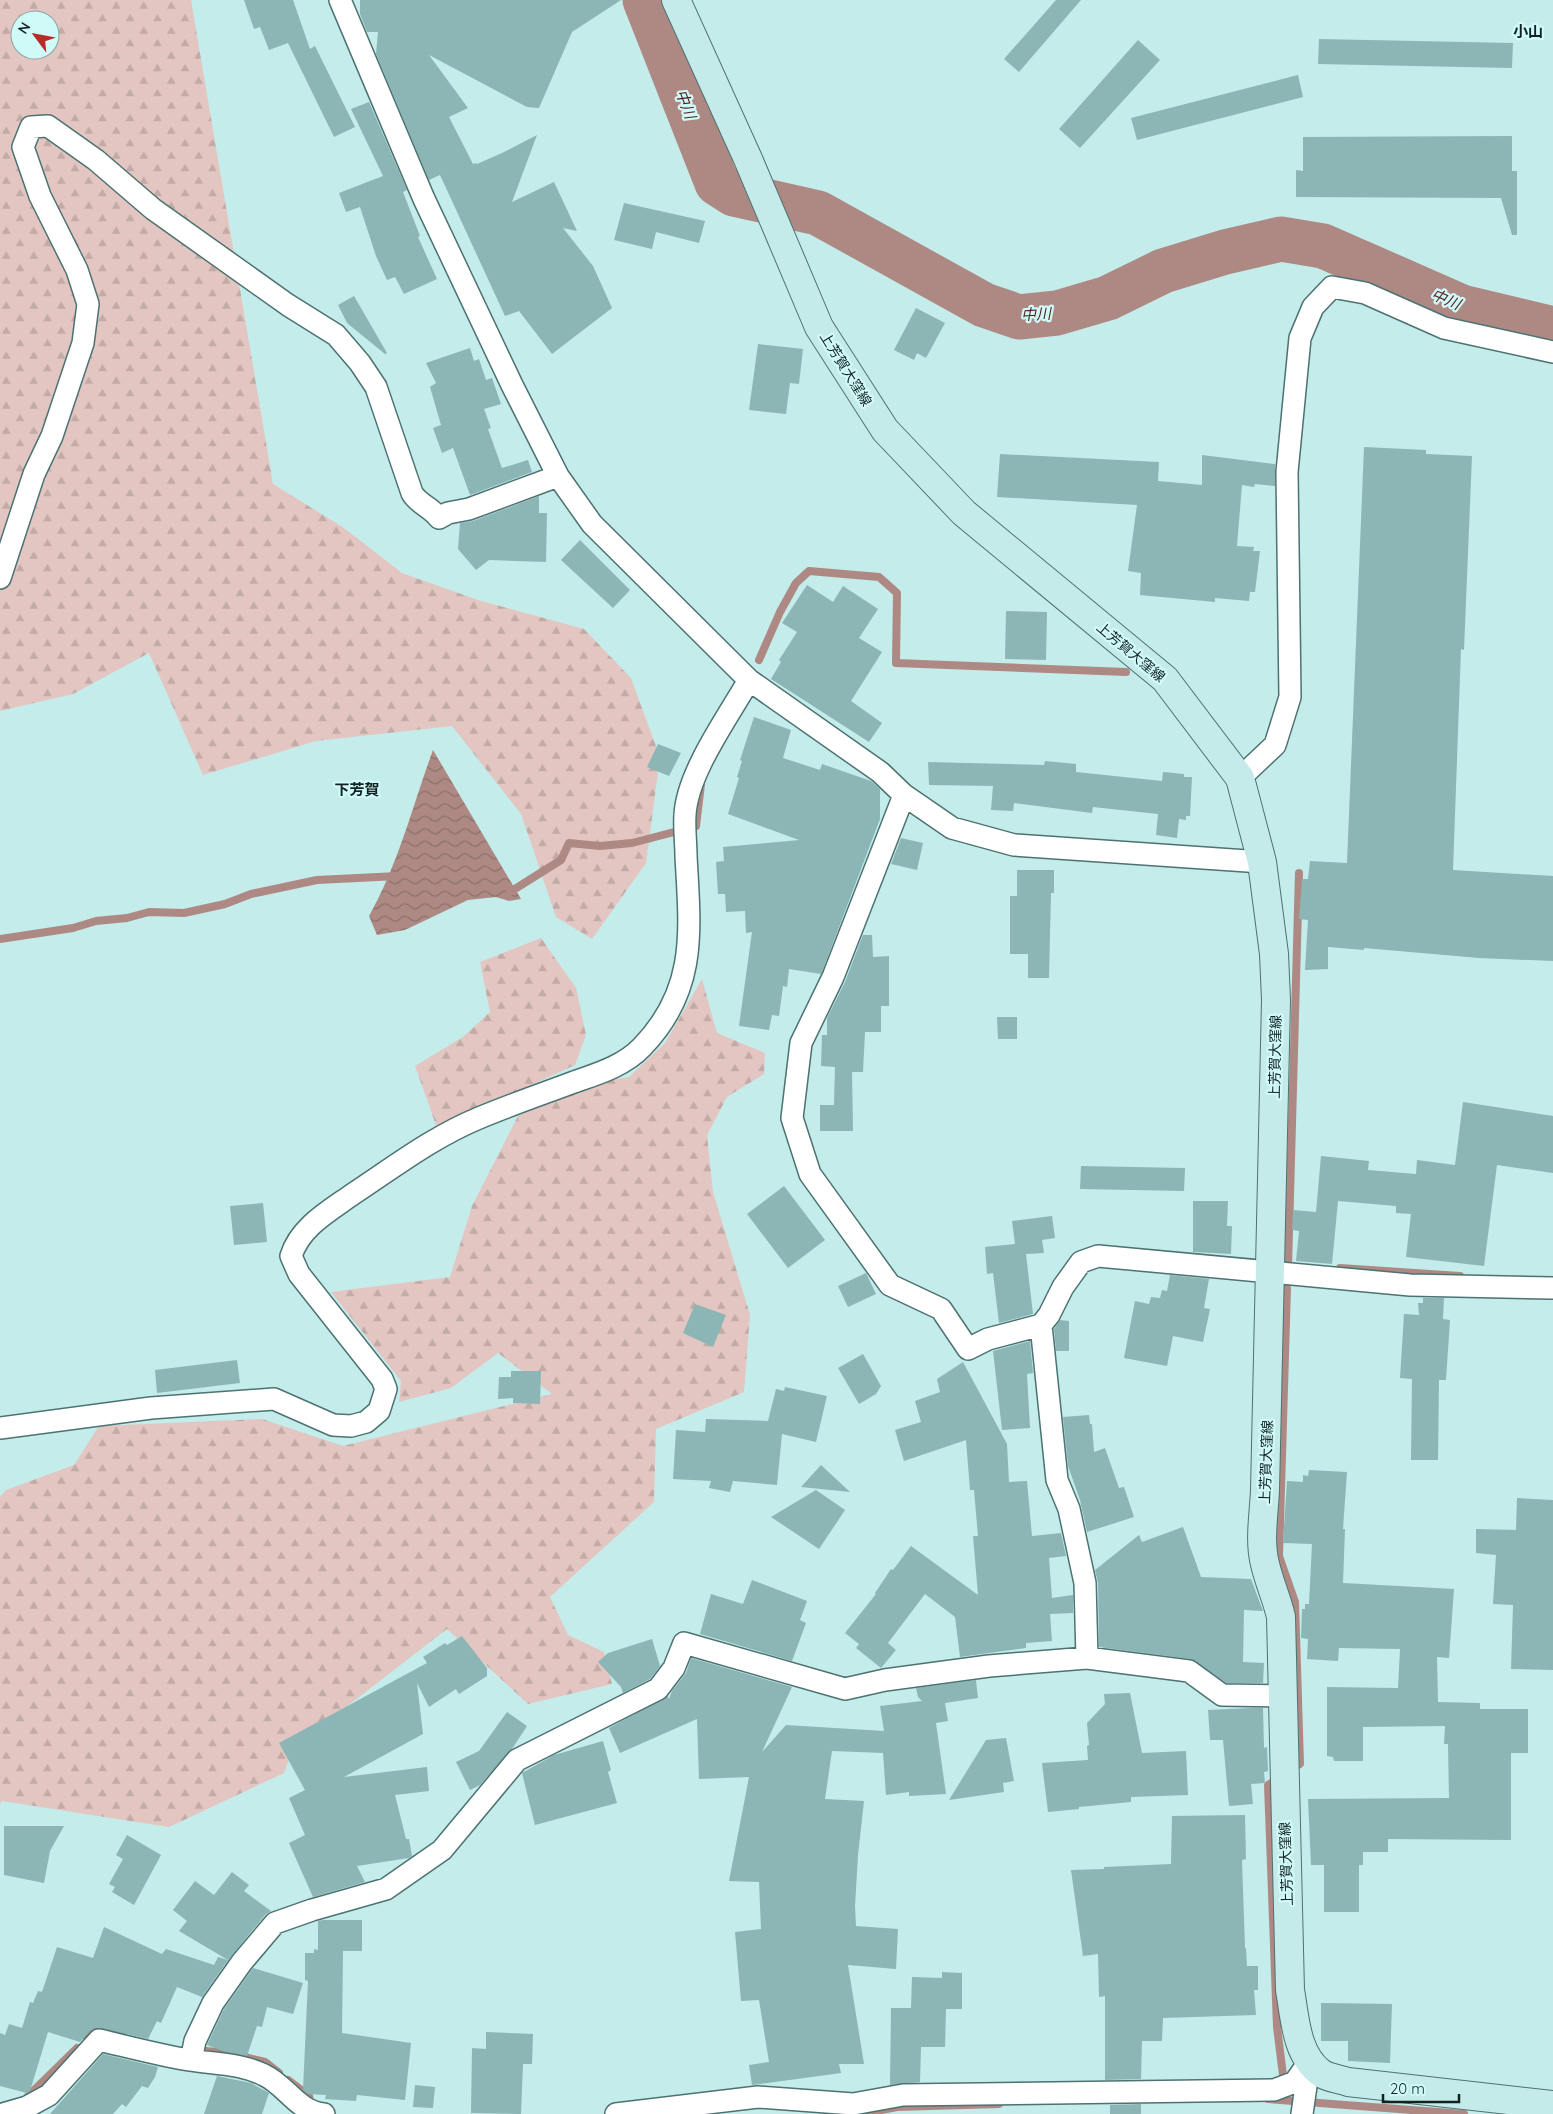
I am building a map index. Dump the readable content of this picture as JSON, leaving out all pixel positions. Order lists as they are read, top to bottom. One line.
{"streets":{"main road":["上芳賀大窪線"]},"districts":["小山","下芳賀"],"water":["中川"],"scale_bar":"20 m","north":"top left"}
